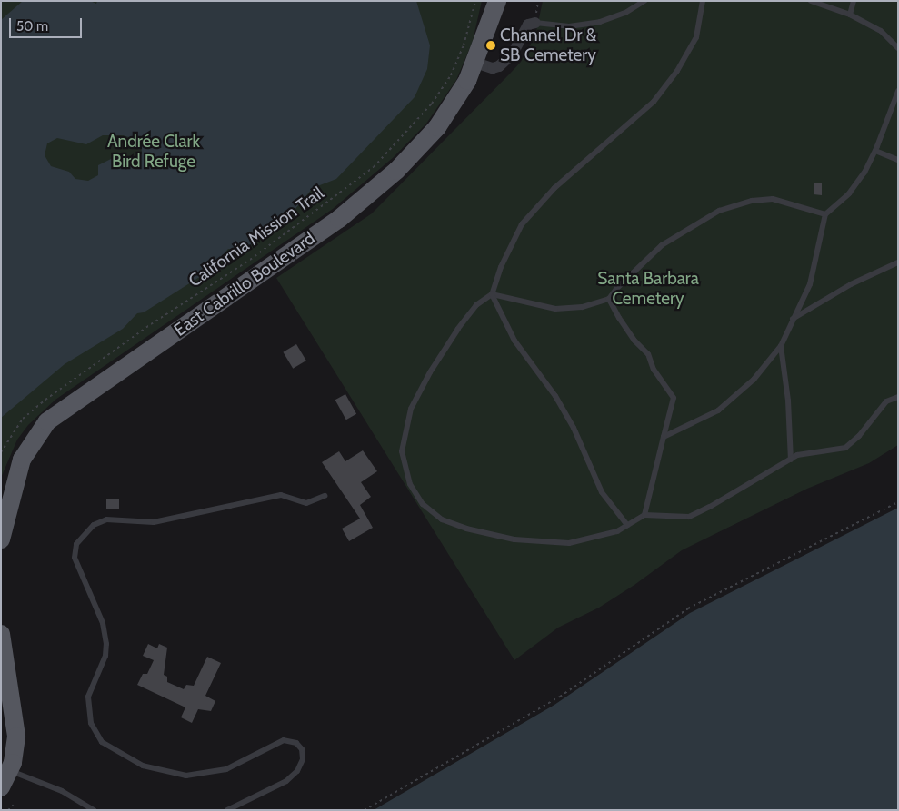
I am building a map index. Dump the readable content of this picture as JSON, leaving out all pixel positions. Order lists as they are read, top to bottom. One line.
{"streets":{"main road":["East Cabrillo Boulevard"],"path":["California Mission Trail"]},"parks":["Andrée Clark Bird Refuge","Santa Barbara Cemetery"],"places":["Channel Dr & SB Cemetery"],"scale_bar":"50 m"}
